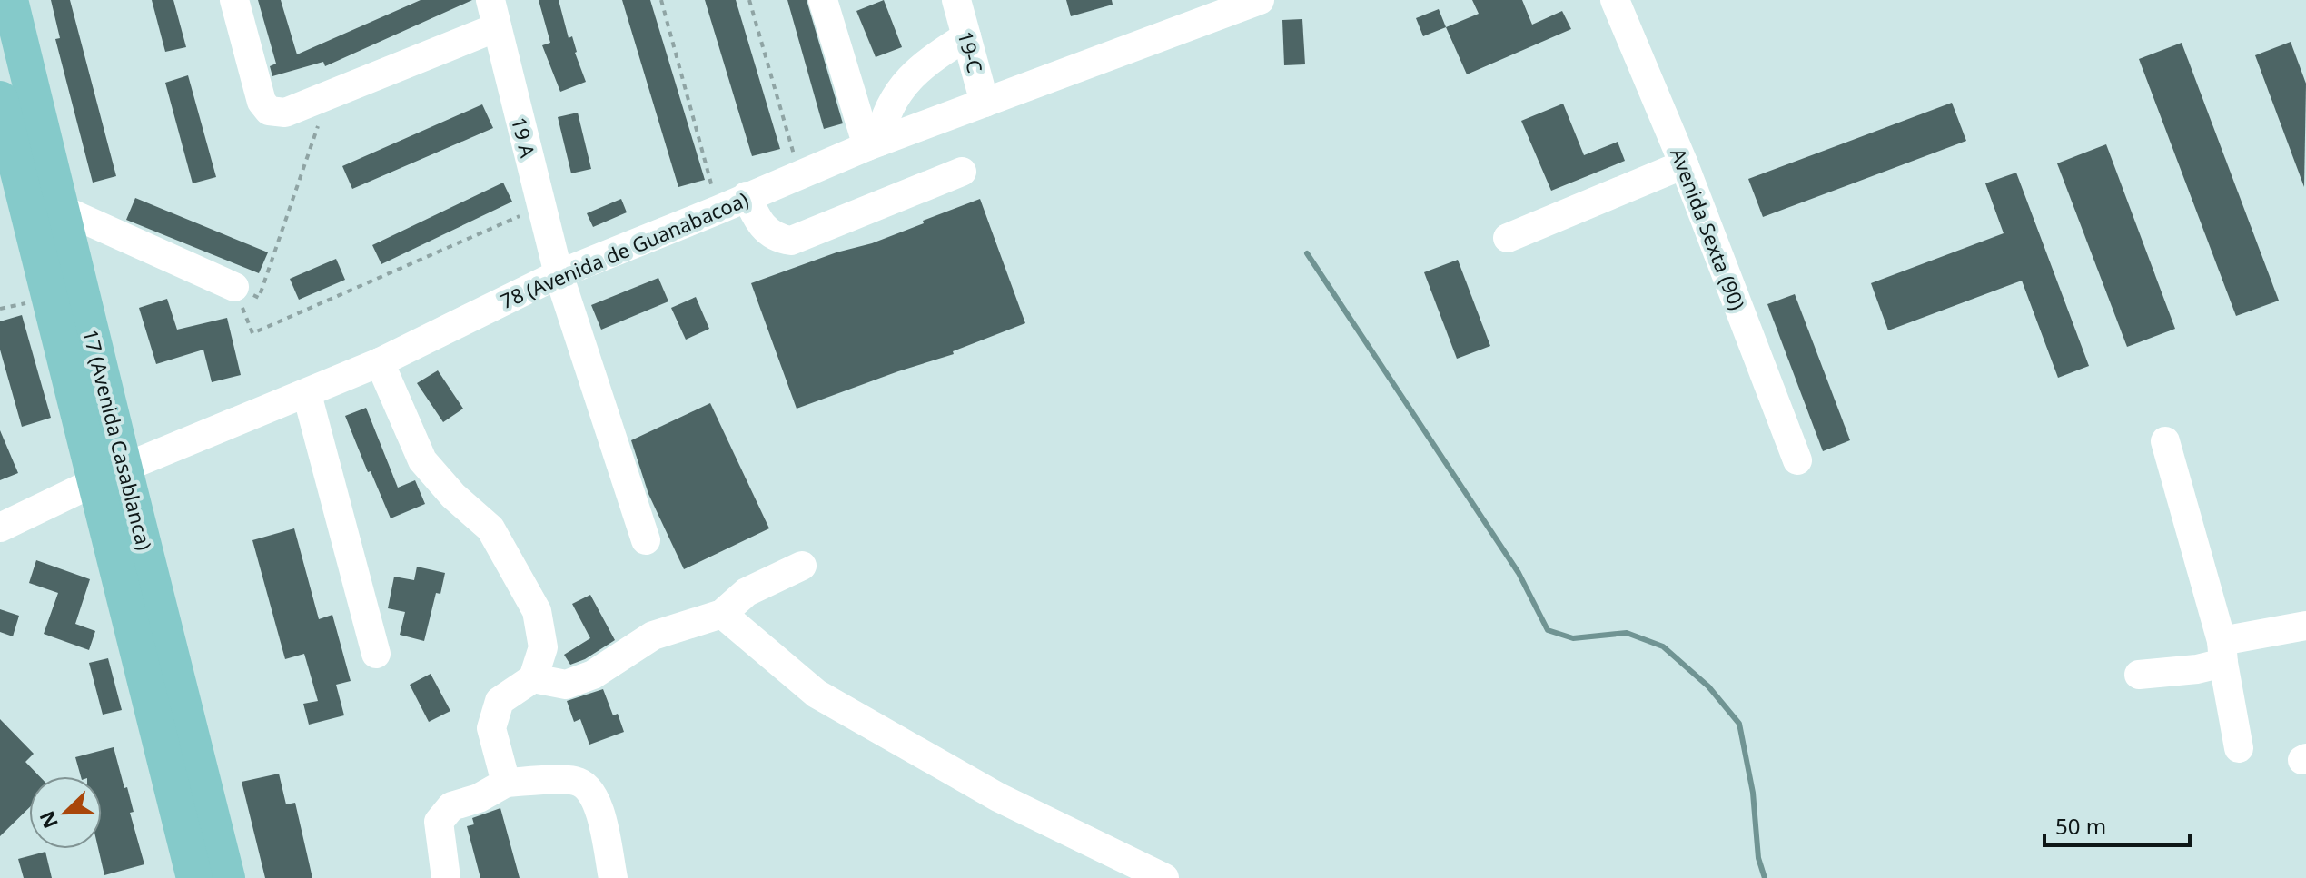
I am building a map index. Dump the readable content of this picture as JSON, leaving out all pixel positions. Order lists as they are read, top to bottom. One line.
{"streets":{"main road":["17 (Avenida Casablanca)"],"street":["19-C","19 A","Avenida Sexta (90)","78 (Avenida de Guanabacoa)"]},"crossings":[["19-C","78 (Avenida de Guanabacoa)"],["19 A","78 (Avenida de Guanabacoa)"],["78 (Avenida de Guanabacoa)","17 (Avenida Casablanca)"]],"scale_bar":"50 m","north":"bottom left"}
